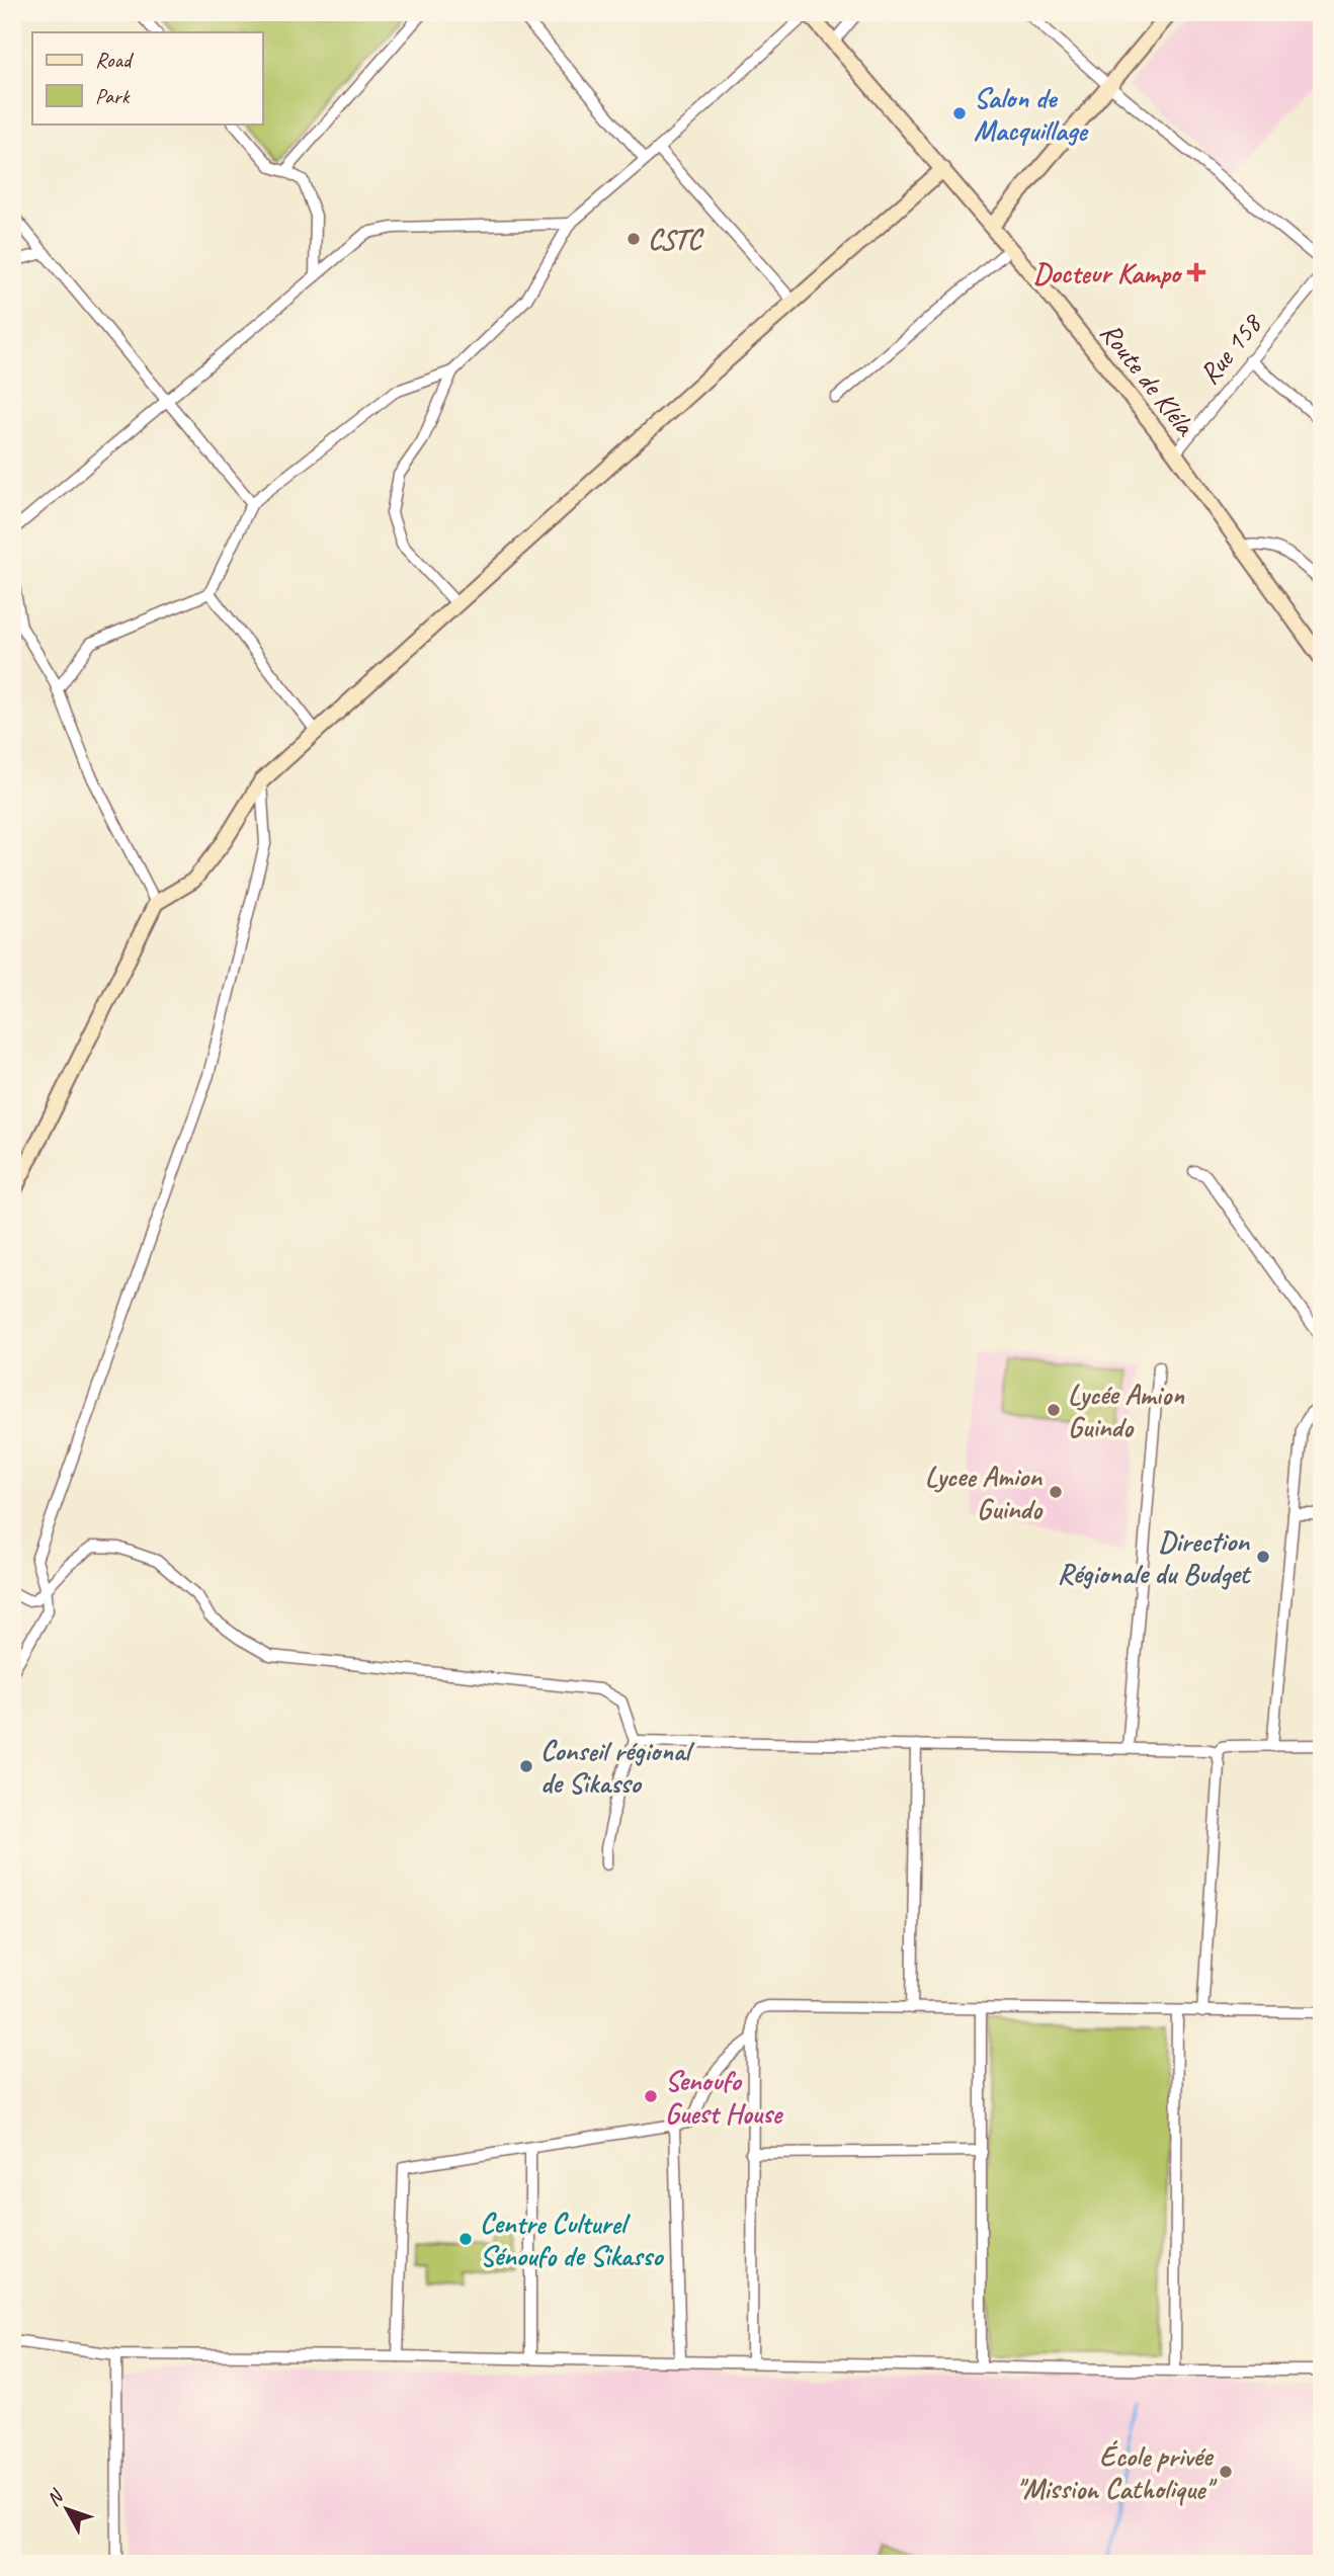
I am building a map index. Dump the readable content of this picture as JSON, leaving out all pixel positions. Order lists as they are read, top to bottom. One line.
{"streets":{"street":["Rue 158","Route de Kléla"]},"crossings":[["Rue 158","Route de Kléla"]],"places":{"other":["Salon de Macquillage","CSTC","Lycée Amion Guindo","Lycee Amion Guindo","Direction Régionale du Budget","Conseil régional de Sikasso","Senoufo Guest House","Centre Culturel Sénoufo de Sikasso","École privée \"Mission Catholique\""],"health":["Docteur Kampo"]},"legend":["Road","Park"],"north":"top left"}
